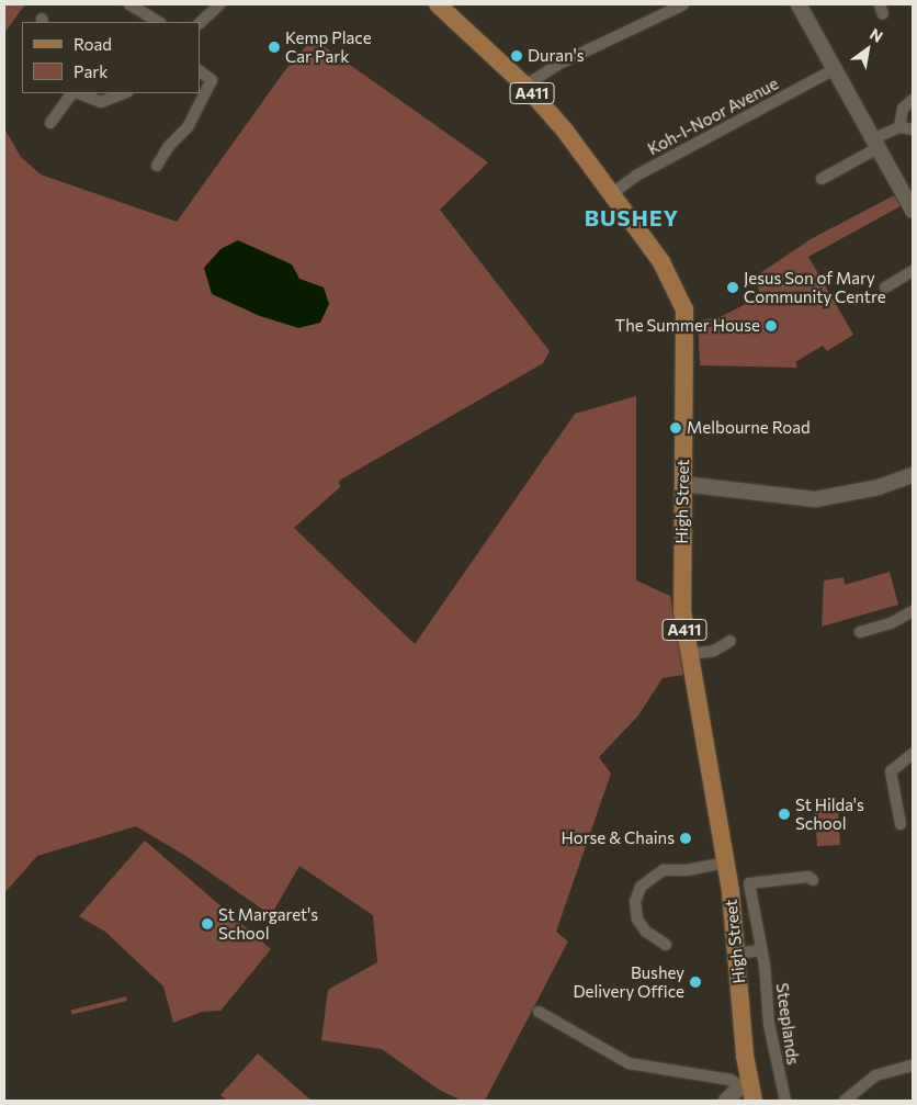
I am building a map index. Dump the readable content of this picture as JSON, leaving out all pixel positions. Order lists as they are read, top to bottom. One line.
{"streets":{"main road":["A411","High Street"],"street":["Koh-I-Noor Avenue","Steeplands"]},"crossings":[["A411","High Street"],["Koh-I-Noor Avenue","High Street"]],"districts":["BUSHEY"],"places":["Kemp Place Car Park","Duran's","Jesus Son of Mary Community Centre","The Summer House","Melbourne Road","St Hilda's School","Horse & Chains","St Margaret's School","Bushey Delivery Office"],"legend":["Road","Park"],"north":"top right"}
